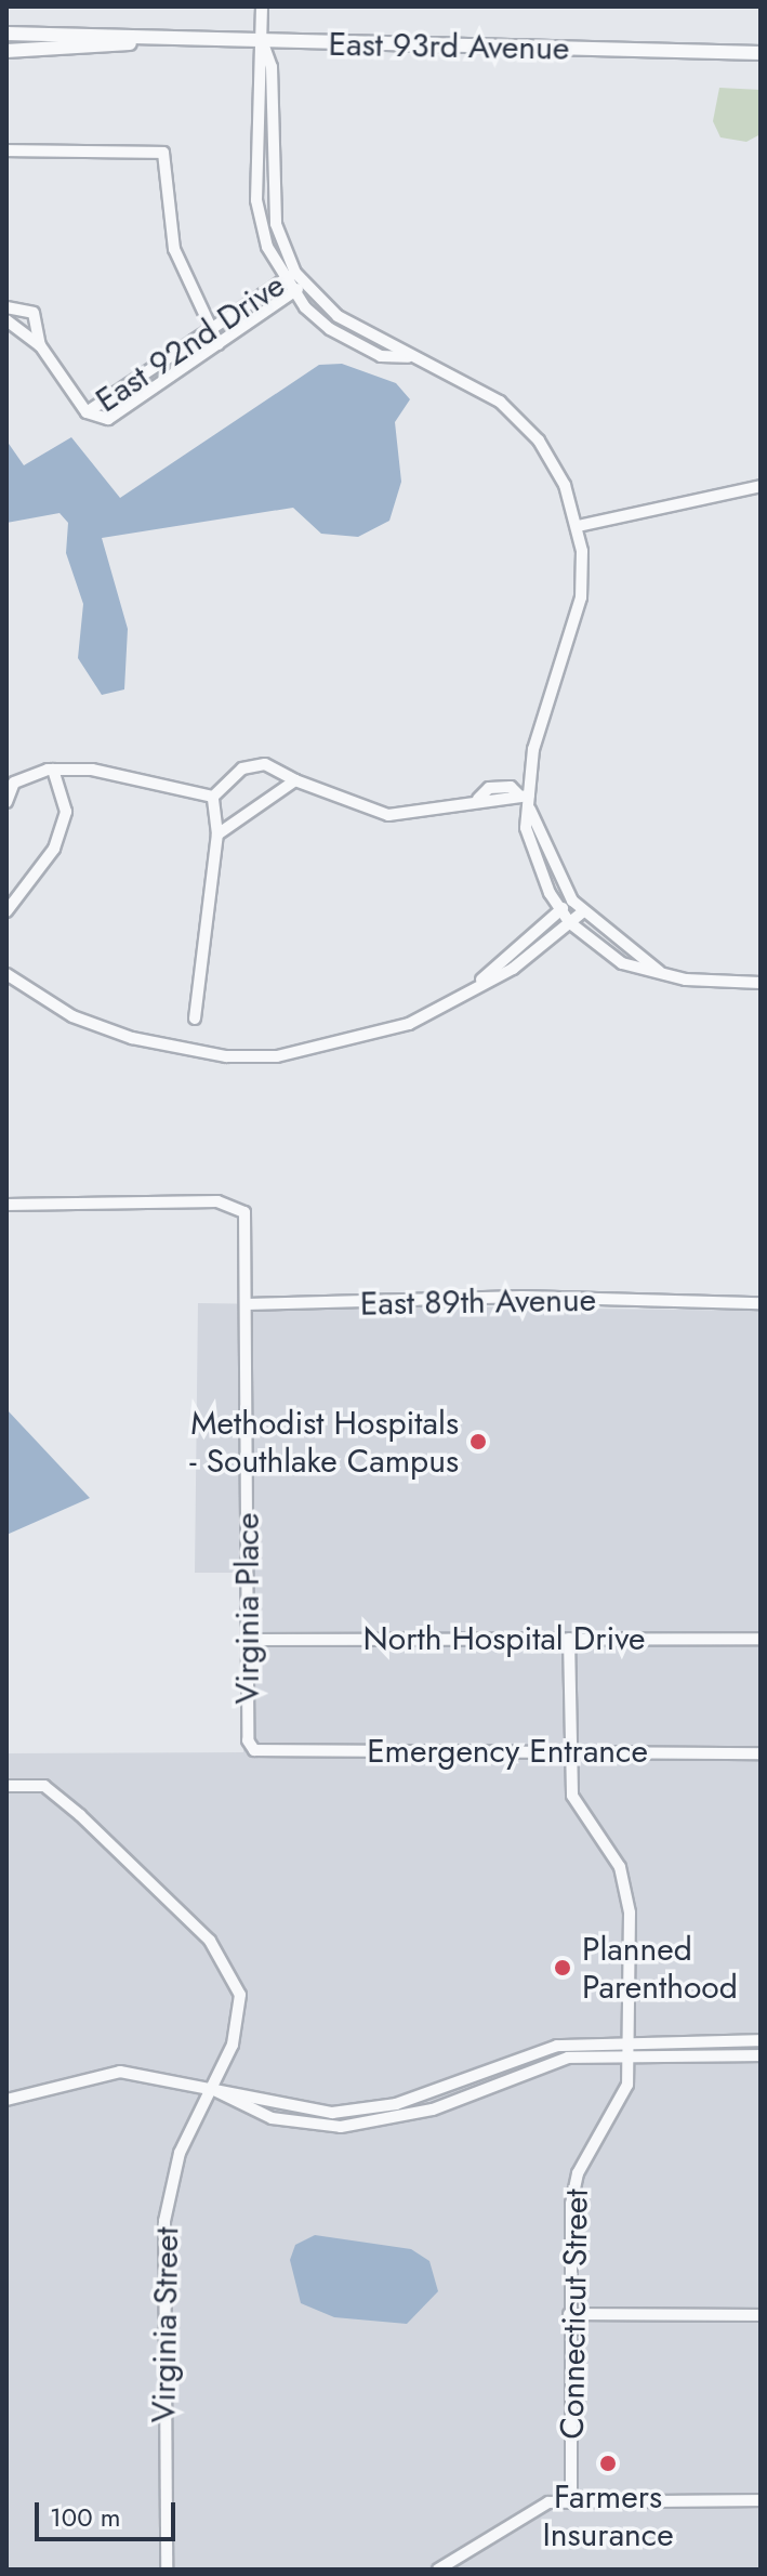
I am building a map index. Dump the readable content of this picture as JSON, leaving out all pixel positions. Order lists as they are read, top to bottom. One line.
{"streets":{"street":["East 93rd Avenue","East 92nd Drive","East 89th Avenue","Virginia Place","North Hospital Drive","Emergency Entrance","Connecticut Street","Virginia Street"]},"crossings":[["East 89th Avenue","Virginia Place"],["Virginia Place","North Hospital Drive"],["Virginia Place","Emergency Entrance"],["North Hospital Drive","Connecticut Street"],["Emergency Entrance","Connecticut Street"]],"places":["Methodist Hospitals - Southlake Campus","Planned Parenthood","Farmers Insurance"],"scale_bar":"100 m"}
